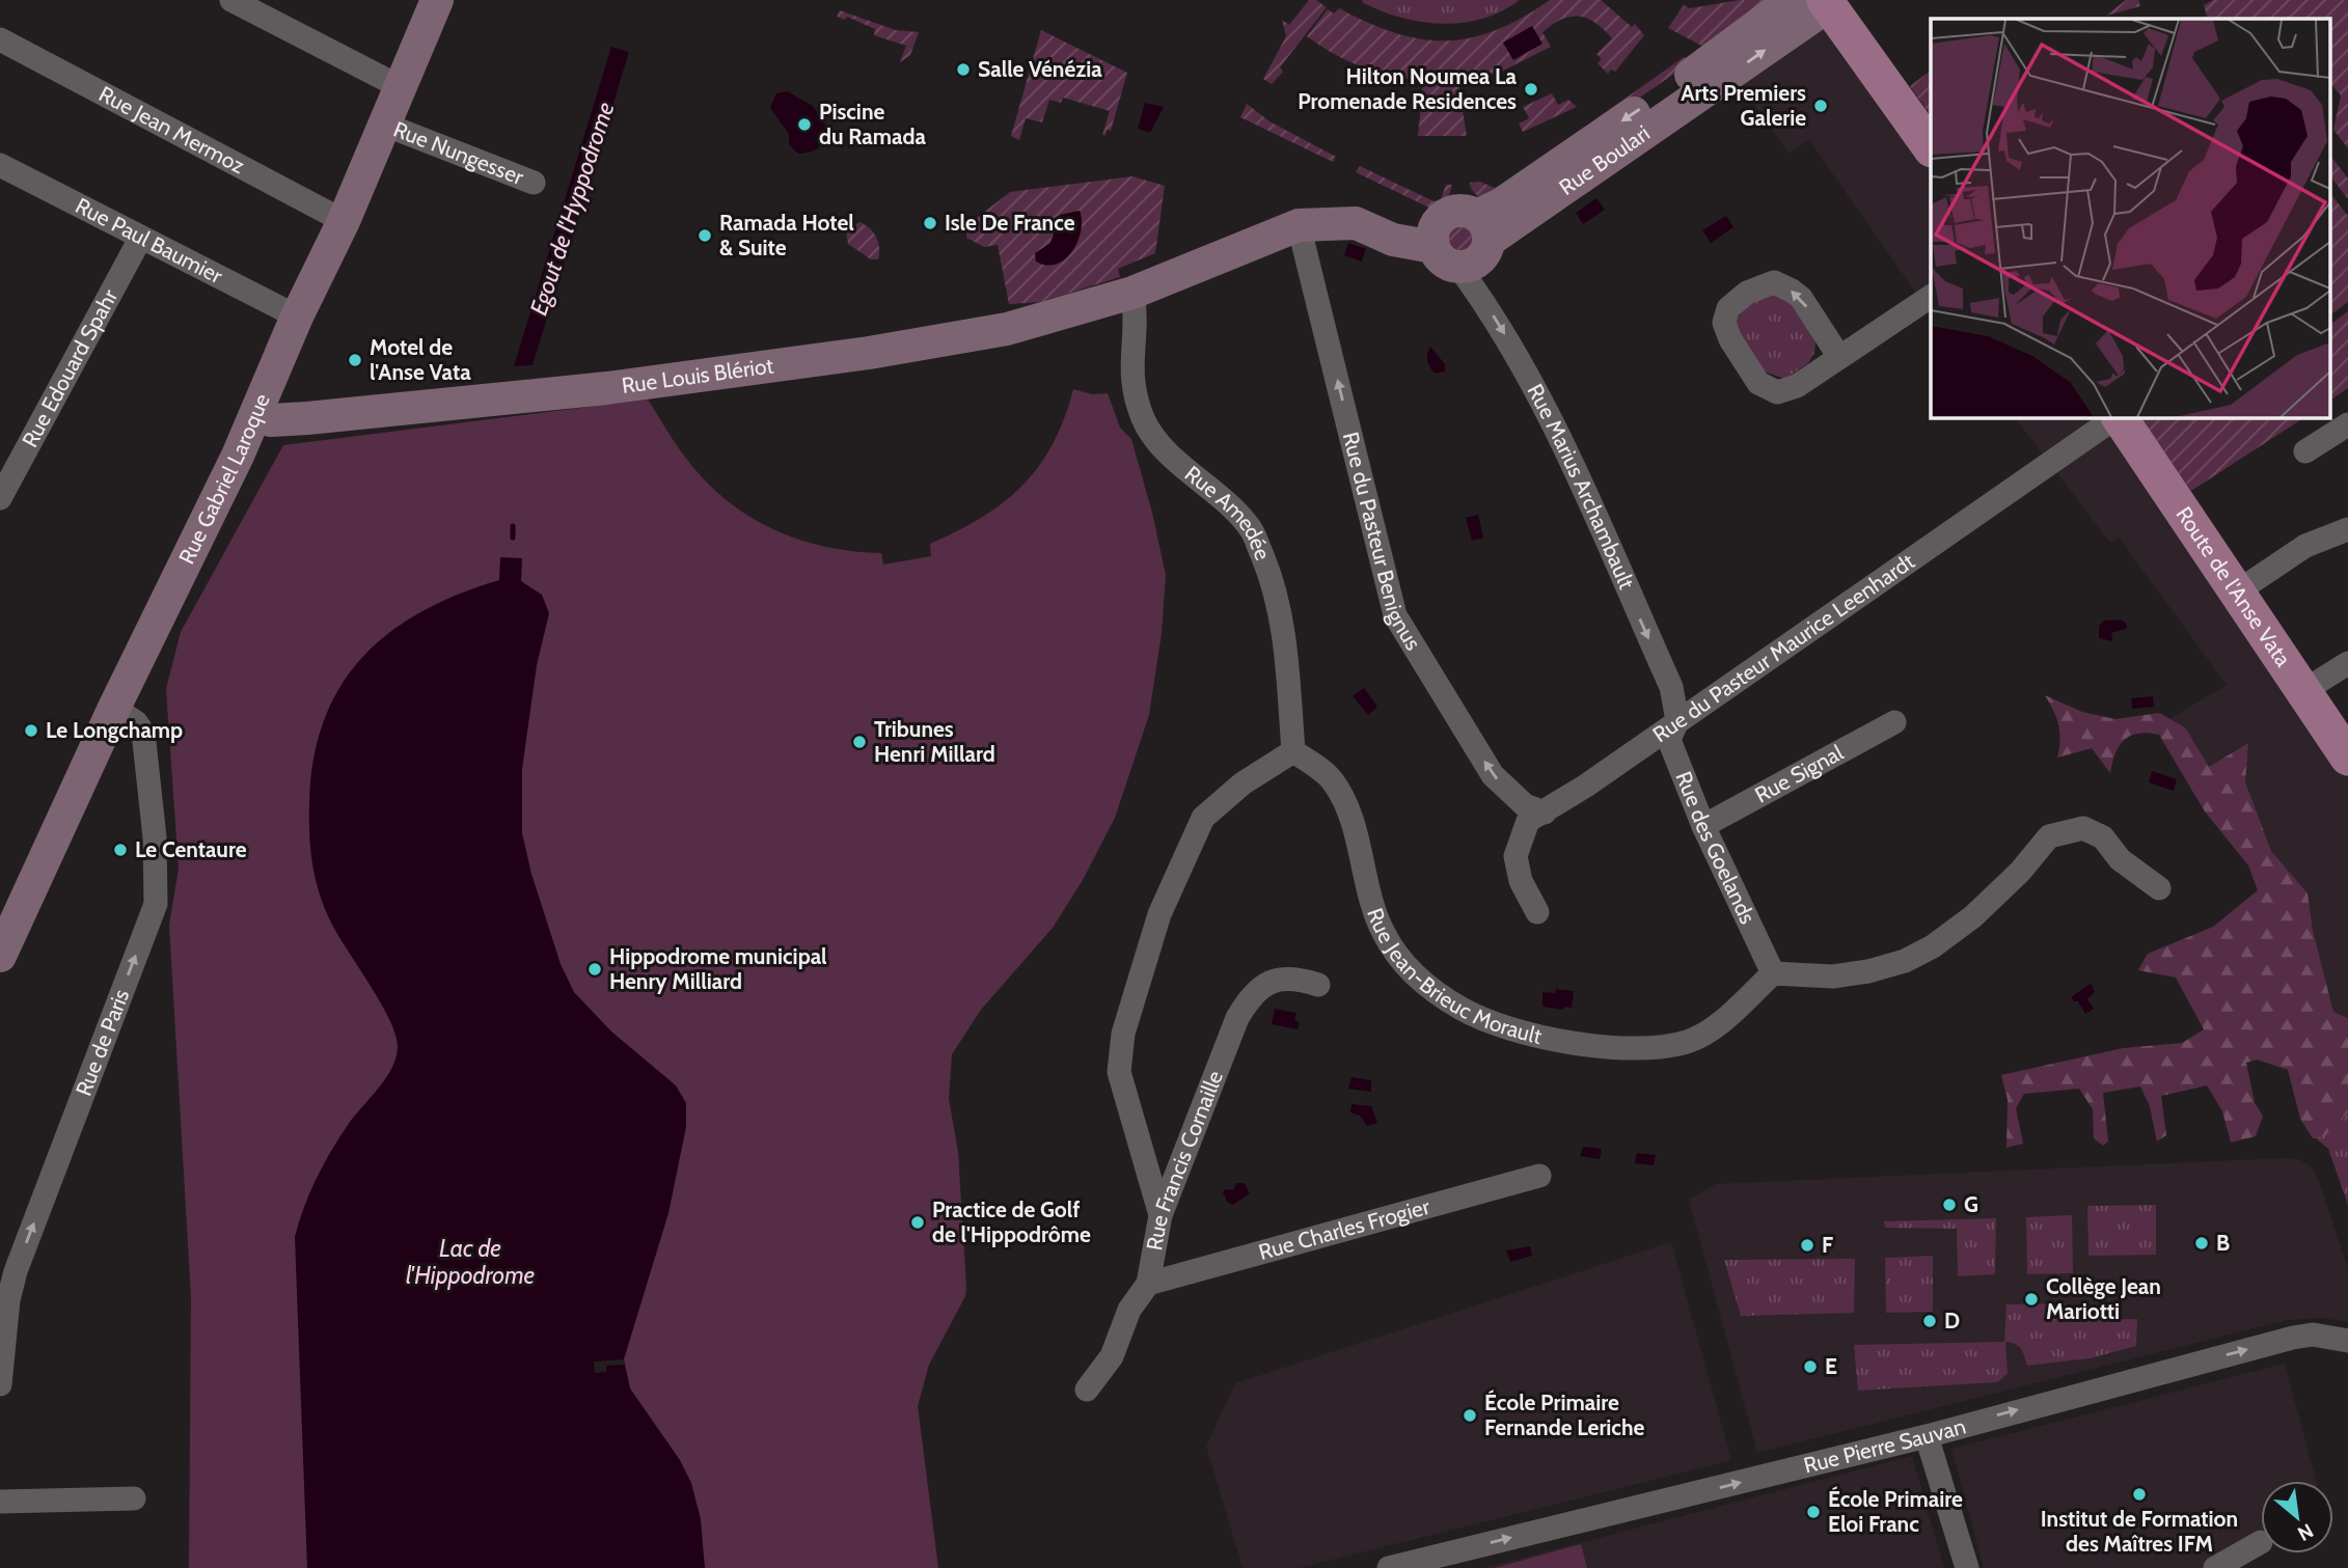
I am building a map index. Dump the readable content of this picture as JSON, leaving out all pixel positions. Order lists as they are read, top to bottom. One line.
{"streets":{"main road":["Route de l'Anse Vata"],"street":["Rue Jean Mermoz","Rue Nungesser","Rue Boulari","Rue Paul Baumier","Rue Edouard Spahr","Rue Louis Blériot","Rue Gabriel Laroque","Rue Marius Archambault","Rue Amedée","Rue du Pasteur Benignus","Rue du Pasteur Maurice Leenhardt","Rue Signal","Rue des Goelands","Rue Jean-Brieuc Morault","Rue de Paris","Rue Francis Cornaille","Rue Charles Frogier","Rue Pierre Sauvan"]},"crossings":[["Rue Jean Mermoz","Rue Gabriel Laroque"],["Rue Nungesser","Rue Gabriel Laroque"],["Rue Paul Baumier","Rue Edouard Spahr"],["Rue Paul Baumier","Rue Gabriel Laroque"],["Rue Louis Blériot","Rue Gabriel Laroque"],["Rue Louis Blériot","Rue Amedée"],["Rue Gabriel Laroque","Rue de Paris"],["Rue Marius Archambault","Rue du Pasteur Maurice Leenhardt"],["Rue Marius Archambault","Rue des Goelands"],["Rue Amedée","Rue Jean-Brieuc Morault"],["Rue du Pasteur Benignus","Rue du Pasteur Maurice Leenhardt"],["Rue du Pasteur Maurice Leenhardt","Rue des Goelands"],["Rue Signal","Rue des Goelands"],["Rue des Goelands","Rue Jean-Brieuc Morault"],["Rue Francis Cornaille","Rue Charles Frogier"]],"one_way":["Rue Marius Archambault","Rue du Pasteur Benignus","Rue de Paris","Rue Pierre Sauvan"],"water":["Egout de l'Hyppodrome","Lac de l'Hippodrome"],"places":["Salle Vénézia","Hilton Noumea La Promenade Residences","Arts Premiers Galerie","Piscine du Ramada","Isle De France","Ramada Hotel & Suite","Motel de l'Anse Vata","Le Longchamp","Tribunes Henri Millard","Le Centaure","Hippodrome municipal Henry Milliard","G","Practice de Golf de l'Hippodrôme","B","F","Collège Jean Mariotti","D","E","École Primaire Fernande Leriche","Institut de Formation des Maîtres IFM","École Primaire Eloi Franc"],"north":"bottom right"}
